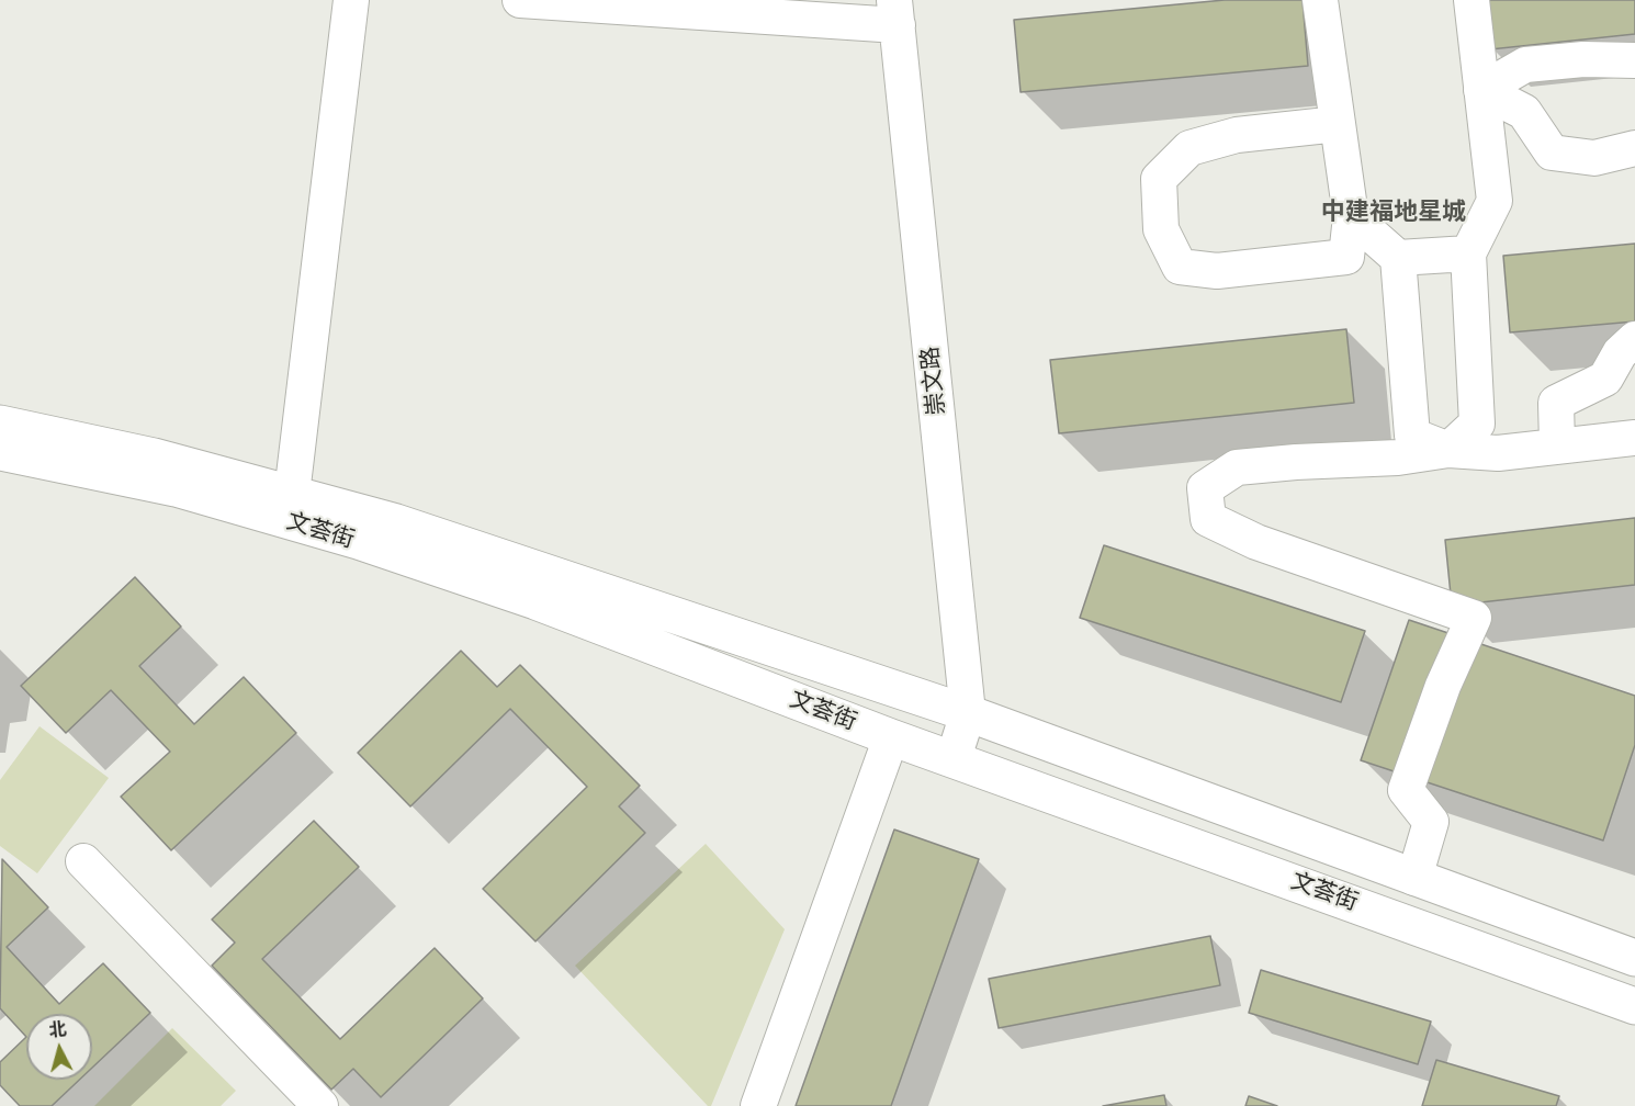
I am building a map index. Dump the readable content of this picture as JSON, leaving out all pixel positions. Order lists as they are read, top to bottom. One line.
{"streets":{"main road":["文荟街"],"street":["崇文路"]},"crossings":[["崇文路","文荟街"]],"districts":["中建福地星城"],"north":"top"}
